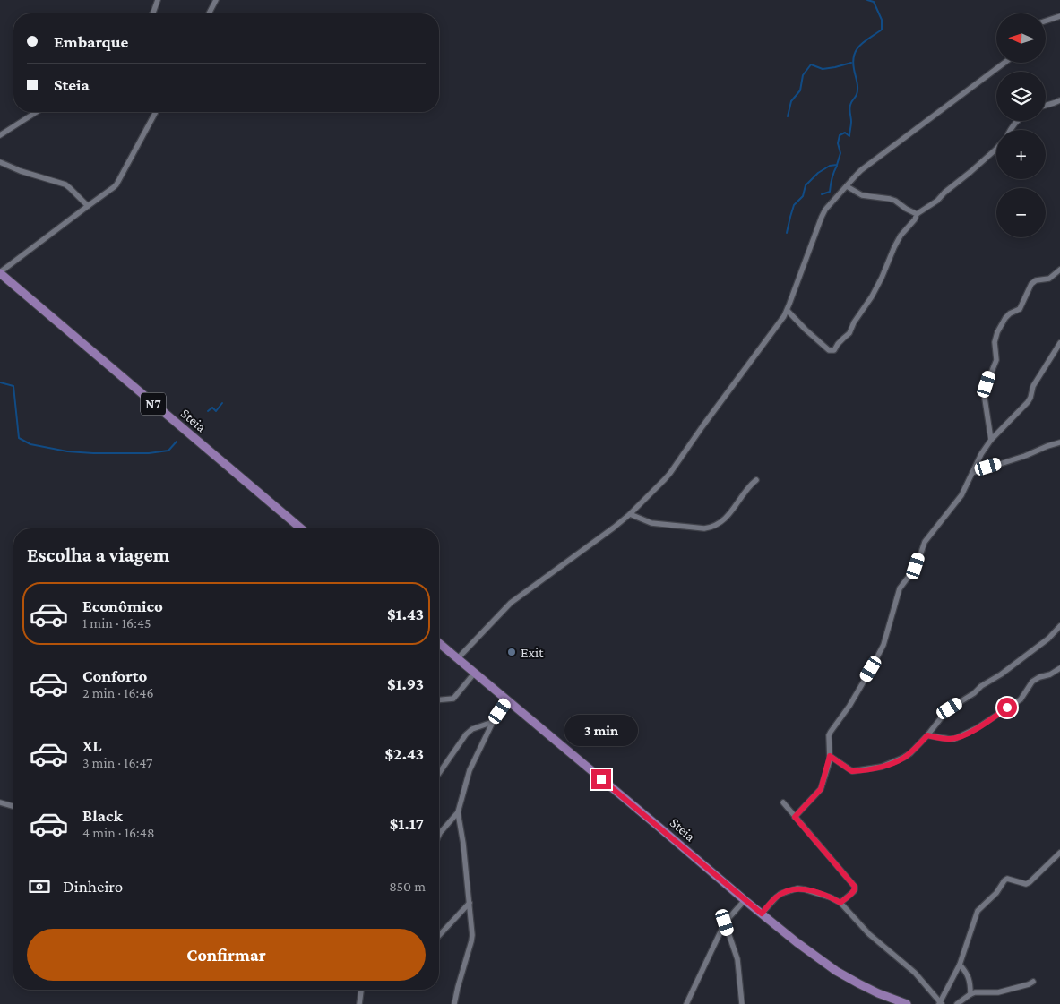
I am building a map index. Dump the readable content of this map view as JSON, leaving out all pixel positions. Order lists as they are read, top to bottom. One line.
{"streets":{"main road":["N7","Steia"]},"places":["Exit"],"north":"left","page":{"map_buttons":["+","−"],"banner":["Embarque","Steia"],"heading":"Escolha a viagem","list":[{"name":"Econômico","note":"1 min · 16:45","value":"$1.43"},{"name":"Conforto","note":"2 min · 16:46","value":"$1.93"},{"name":"XL","note":"3 min · 16:47","value":"$2.43"},{"name":"Black","note":"4 min · 16:48","value":"$1.17"}],"bubble":"3 min","pay":["Dinheiro","850 m"],"buttons":"Confirmar"}}
